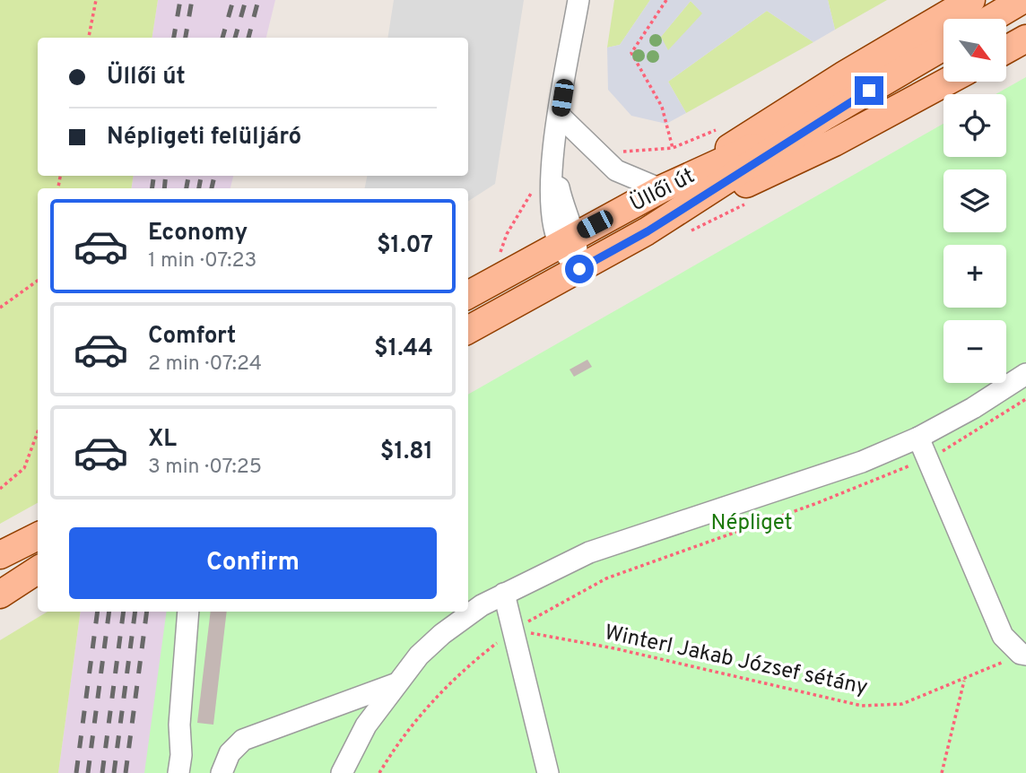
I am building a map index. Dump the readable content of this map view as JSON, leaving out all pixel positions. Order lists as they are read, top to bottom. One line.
{"streets":{"main road":["Üllői út"],"path":["Winterl Jakab József sétány"]},"parks":["Népliget"],"north":"bottom right","page":{"map_buttons":["+","−"],"banner":["Üllői út","Népligeti felüljáró"],"list":[{"name":"Economy","note":"1 min · 07:23","value":"$1.07"},{"name":"Comfort","note":"2 min · 07:24","value":"$1.44"},{"name":"XL","note":"3 min · 07:25","value":"$1.81"}],"buttons":"Confirm"}}
